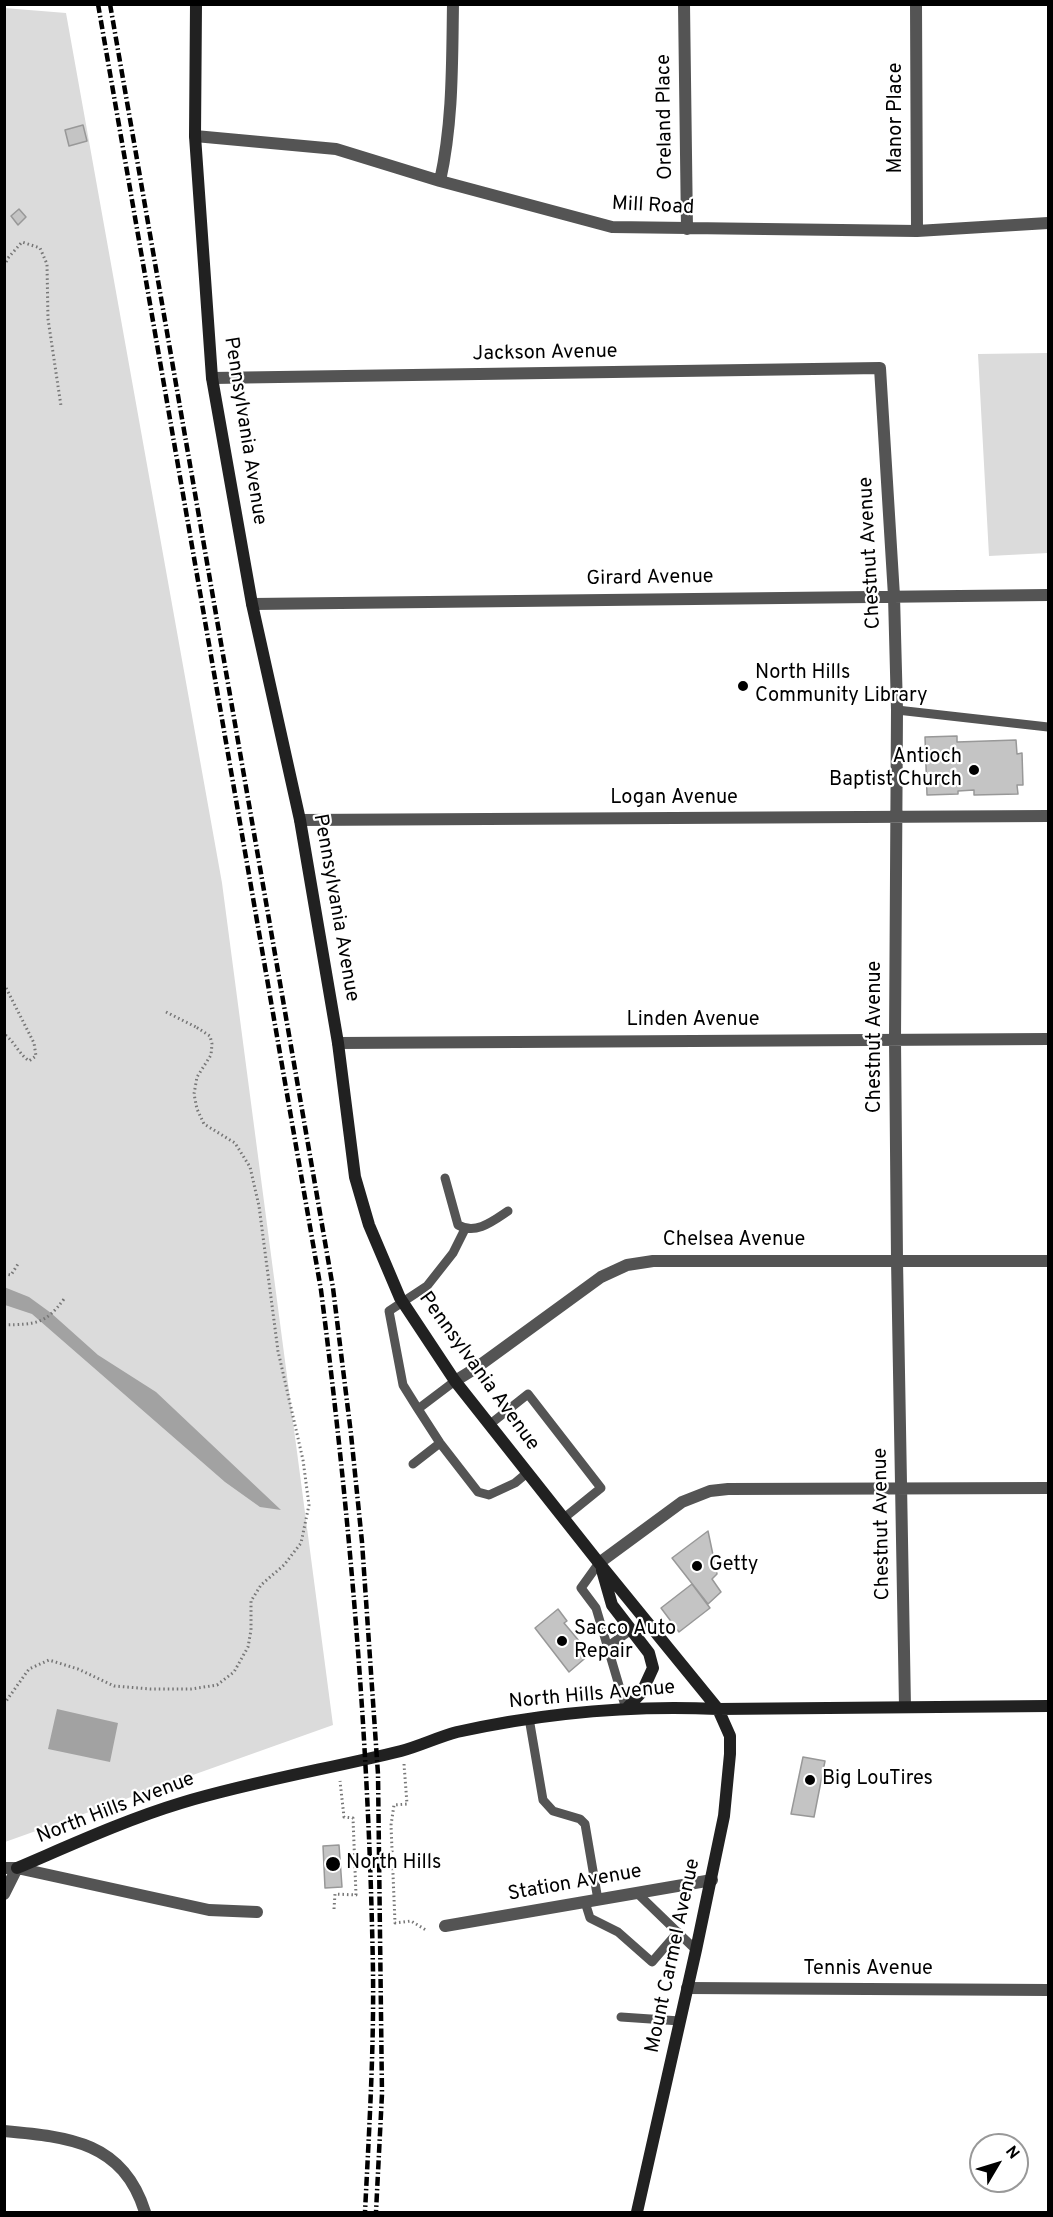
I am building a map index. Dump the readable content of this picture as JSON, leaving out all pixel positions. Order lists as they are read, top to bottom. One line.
{"streets":{"main road":["Pennsylvania Avenue","North Hills Avenue","Mount Carmel Avenue"],"street":["Oreland Place","Manor Place","Mill Road","Jackson Avenue","Chestnut Avenue","Girard Avenue","Logan Avenue","Linden Avenue","Chelsea Avenue","Station Avenue","Tennis Avenue"]},"crossings":[["Oreland Place","Mill Road"],["Manor Place","Mill Road"],["Mill Road","Pennsylvania Avenue"],["Jackson Avenue","Pennsylvania Avenue"],["Jackson Avenue","Chestnut Avenue"],["Pennsylvania Avenue","Girard Avenue"],["Pennsylvania Avenue","Logan Avenue"],["Pennsylvania Avenue","Linden Avenue"],["Pennsylvania Avenue","Chelsea Avenue"],["Pennsylvania Avenue","North Hills Avenue"],["Pennsylvania Avenue","Mount Carmel Avenue"],["Chestnut Avenue","Girard Avenue"],["Chestnut Avenue","Logan Avenue"],["Chestnut Avenue","Linden Avenue"],["Chestnut Avenue","Chelsea Avenue"],["Chestnut Avenue","North Hills Avenue"],["North Hills Avenue","Mount Carmel Avenue"],["Station Avenue","Mount Carmel Avenue"],["Mount Carmel Avenue","Tennis Avenue"]],"places":["North Hills Community Library","Antioch Baptist Church","Getty","Sacco Auto Repair","Big LouTires","North Hills"],"north":"top right"}
